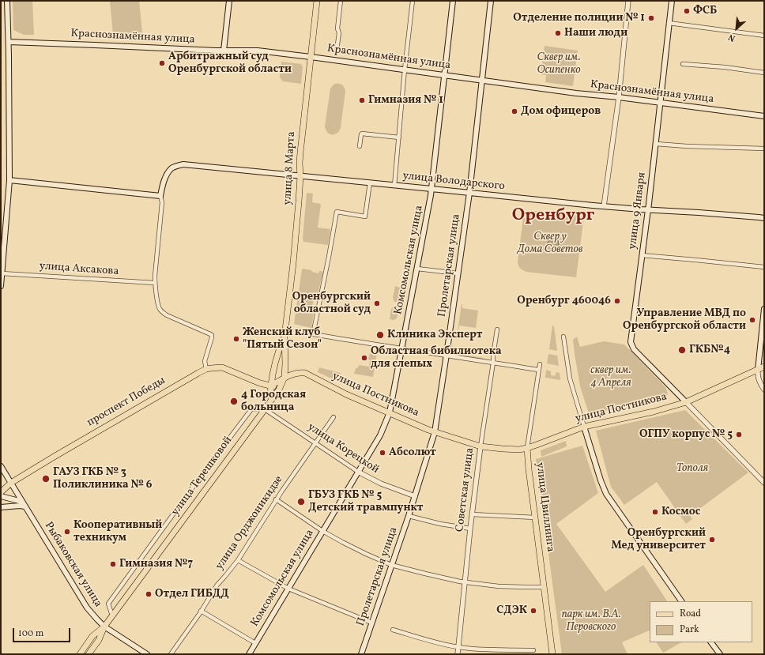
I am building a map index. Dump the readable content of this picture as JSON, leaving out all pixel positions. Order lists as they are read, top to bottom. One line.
{"streets":{"main road":["Краснознамённая улица","улица 8 Марта","улица Володарского","улица 9 Января","Комсомольская улица","Пролетарская улица","улица Постникова","проспект Победы","улица Терешковой","улица Цвиллинга","Рыбаковская улица"],"street":["улица Аксакова","улица Корецкой","Советская улица","улица Орджоникидзе"]},"crossings":[["Краснознамённая улица","улица 8 Марта"],["Краснознамённая улица","улица 9 Января"],["Краснознамённая улица","Комсомольская улица"],["Краснознамённая улица","Пролетарская улица"],["улица 8 Марта","улица Володарского"],["улица 8 Марта","улица Постникова"],["улица 8 Марта","проспект Победы"],["улица 8 Марта","улица Терешковой"],["улица Володарского","улица 9 Января"],["улица Володарского","Комсомольская улица"],["улица Володарского","Пролетарская улица"],["улица 9 Января","улица Постникова"],["Комсомольская улица","улица Постникова"],["Комсомольская улица","улица Корецкой"],["Пролетарская улица","улица Постникова"],["Пролетарская улица","улица Корецкой"],["улица Постникова","улица Терешковой"],["улица Постникова","Советская улица"],["улица Постникова","улица Цвиллинга"],["проспект Победы","улица Терешковой"],["проспект Победы","Рыбаковская улица"],["улица Корецкой","улица Терешковой"],["улица Корецкой","улица Орджоникидзе"],["улица Терешковой","Рыбаковская улица"]],"districts":["Оренбург"],"parks":["Сквер им. Осипенко","Сквер у Дома Советов","сквер им. 4 Апреля","Тополя","парк им. В.А. Перовского"],"places":["ФСБ","Отделение полиции № 1","Наши люди","Арбитражный суд Оренбургской области","Гимназия № 1","Дом офицеров","Оренбург 460046","Оренбургский областной суд","Управление МВД по Оренбургской области","Клиника Эксперт","Женский клуб \"Пятый Сезон\"","ГКБ№4","Областная бибилиотека для слепых","4 Городская больница","ОГПУ корпус № 5","Абсолют","ГАУЗ ГКБ № 3 Поликлиника № 6","ГБУЗ ГКБ № 5 Детский травмпункт","Космос","Кооперативный техникум","Оренбургский Мед университет","Гимназия №7","Отдел ГИБДД","СДЭК"],"legend":["Road","Park"],"scale_bar":"100 m","north":"bottom left"}
